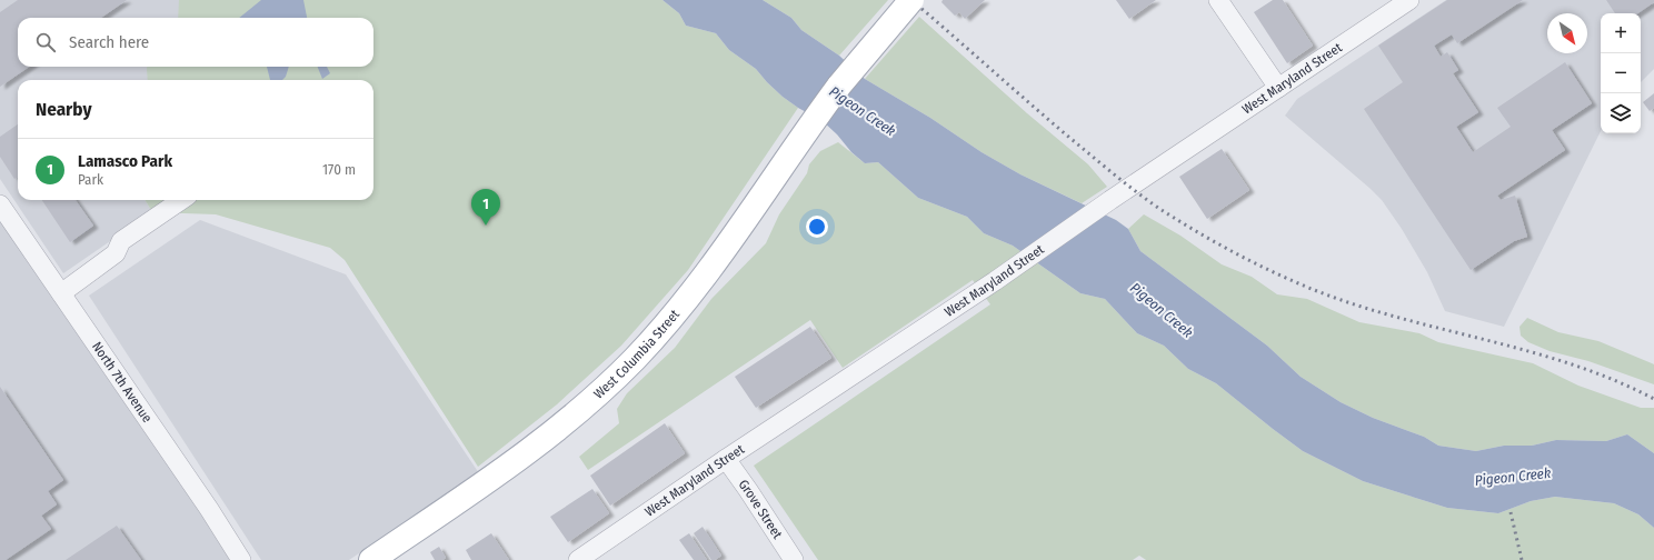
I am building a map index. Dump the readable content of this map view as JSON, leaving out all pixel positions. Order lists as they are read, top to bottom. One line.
{"streets":{"main road":["West Columbia Street"],"street":["West Maryland Street","North 7th Avenue","Grove Street"]},"crossings":[["West Maryland Street","Grove Street"]],"water":["Pigeon Creek"],"north":"bottom right","page":{"map_buttons":["+","−"],"search":"Search here","heading":"Nearby","list":[{"mark":"1","name":"Lamasco Park","note":"Park","value":"170 m"}],"pins":"1"}}
